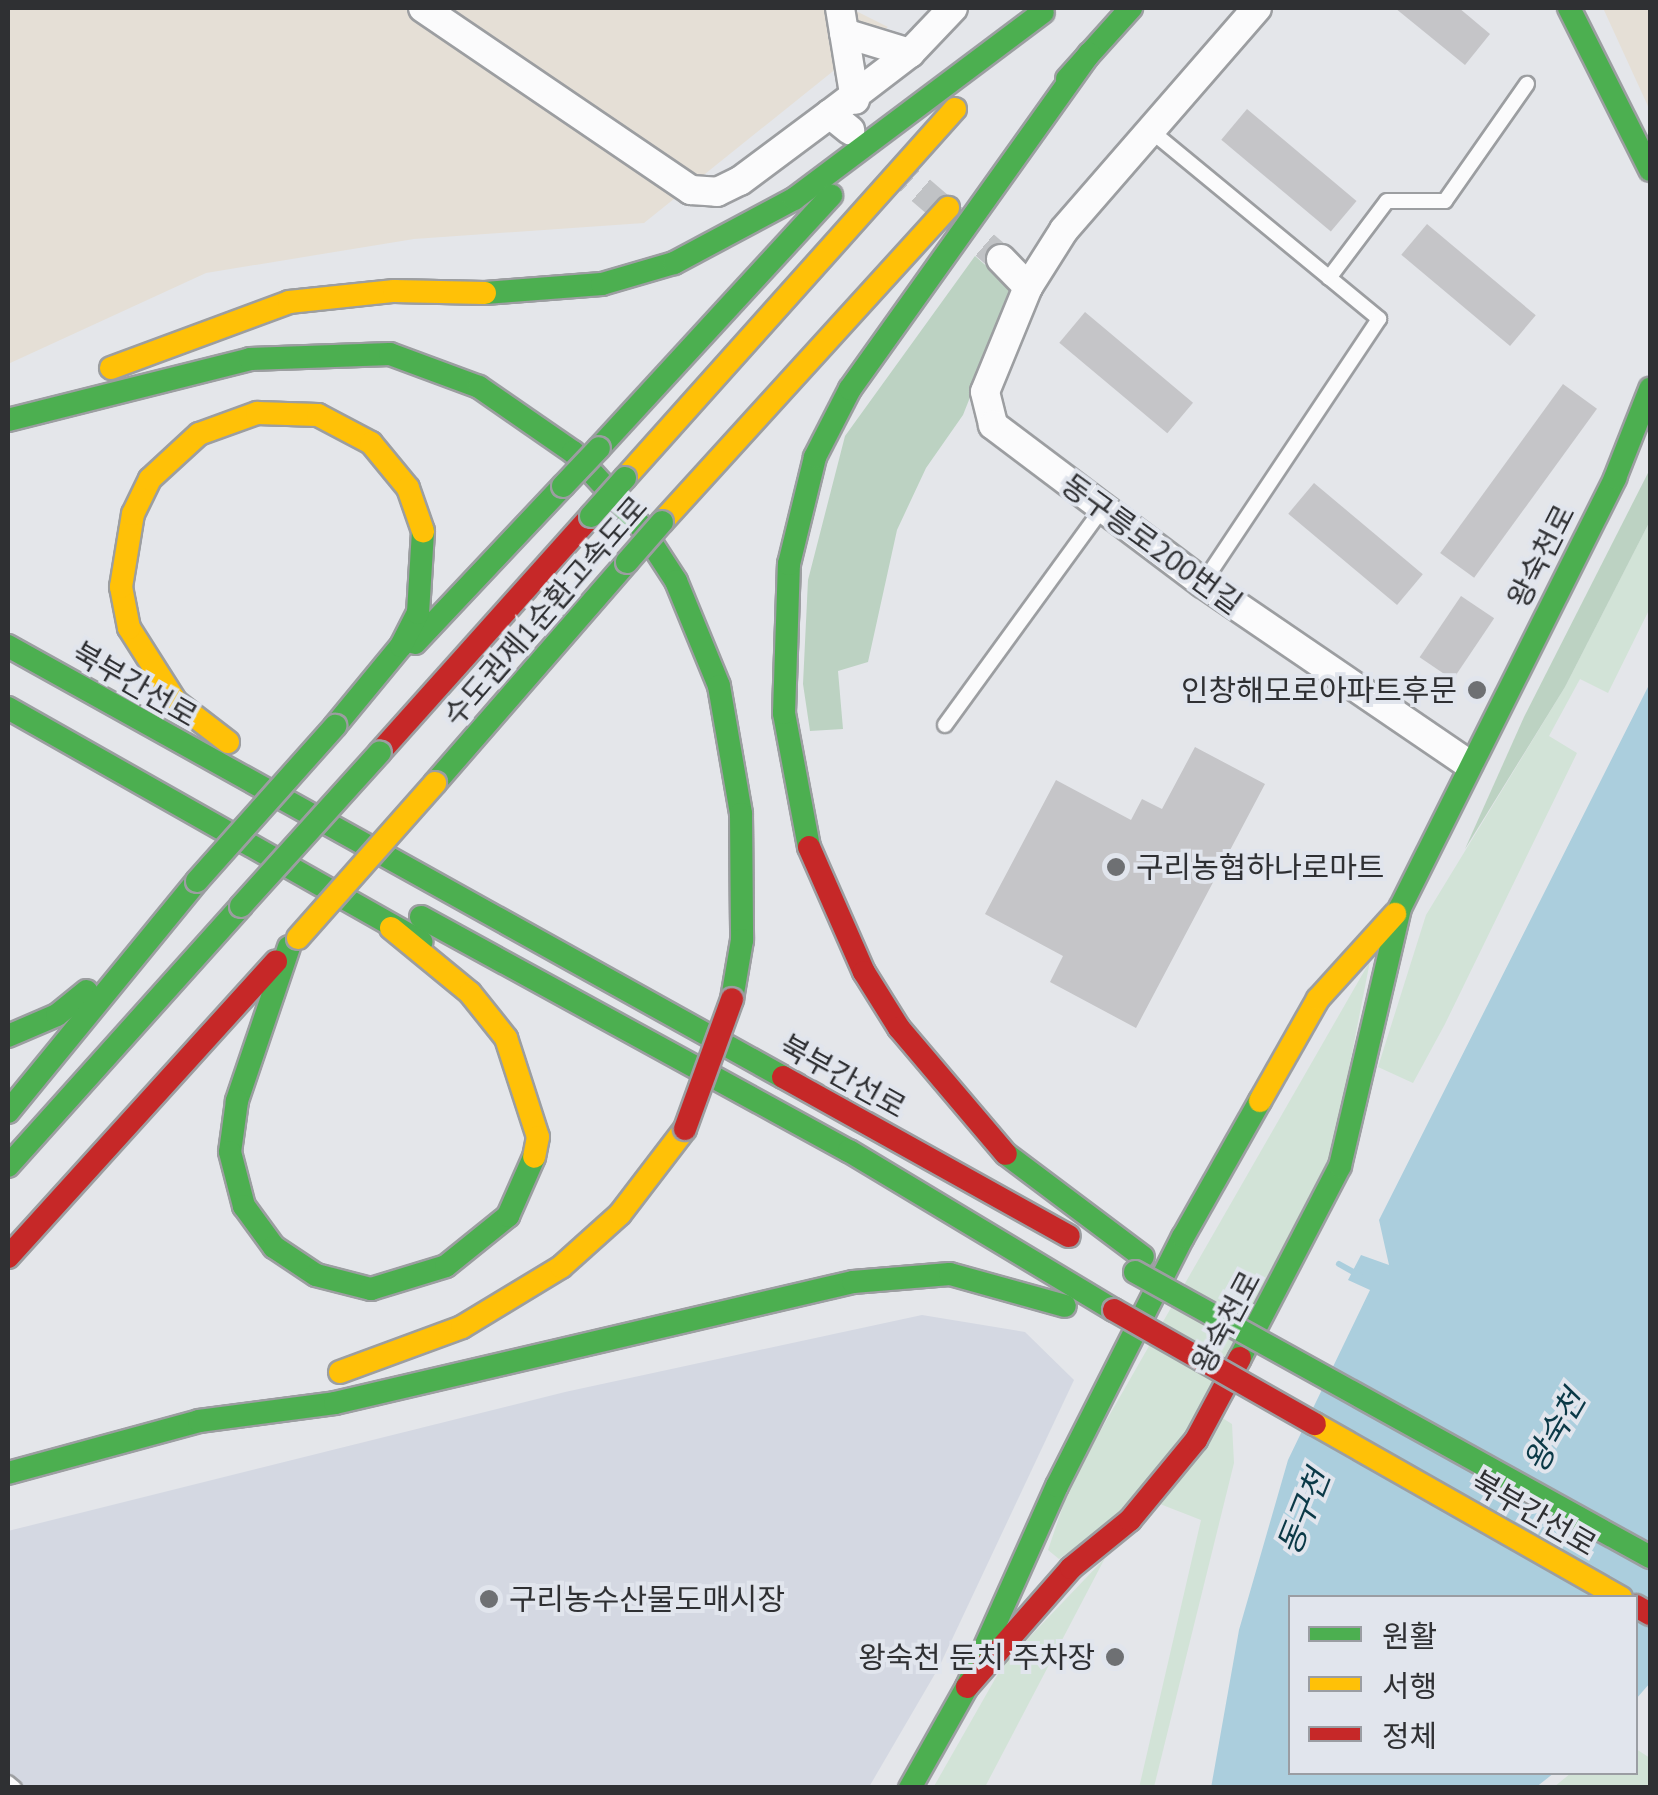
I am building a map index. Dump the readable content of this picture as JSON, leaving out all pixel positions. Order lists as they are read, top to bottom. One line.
{"streets":{"main road":["왕숙천로","수도권제1순환고속도로","북부간선로"],"street":["동구릉로200번길"]},"crossings":[["동구릉로200번길","왕숙천로"]],"water":["왕숙천","동구천"],"places":["인창해모로아파트후문","구리농협하나로마트","구리농수산물도매시장","왕숙천 둔치 주차장"],"legend":["원활","서행","정체"]}
